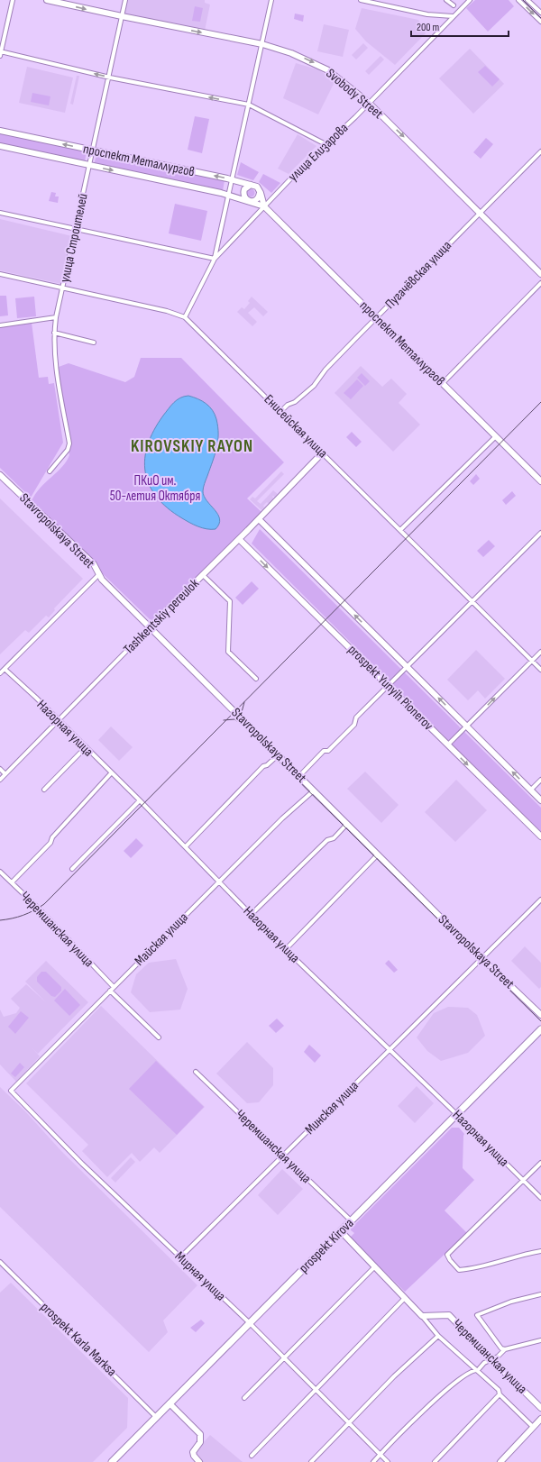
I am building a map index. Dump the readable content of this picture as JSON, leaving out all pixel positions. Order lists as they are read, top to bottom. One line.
{"streets":{"main road":["prospekt Kirova"],"street":["Svobody Street","улица Елизарова","проспект Металлургов","улица Строителей","Пугачёвская улица","Енисейская улица","Stavropolskaya Street","Tashkentskiy pereulok","prospekt Yunyih Pionerov","Нагорная улица","Черемшанская улица","Майская улица","Минская улица","Мирная улица","prospekt Karla Marksa"]},"crossings":[["Svobody Street","улица Елизарова"],["Svobody Street","улица Строителей"],["Svobody Street","Пугачёвская улица"],["улица Елизарова","проспект Металлургов"],["улица Елизарова","Енисейская улица"],["проспект Металлургов","улица Строителей"],["проспект Металлургов","Пугачёвская улица"],["улица Строителей","Енисейская улица"],["Пугачёвская улица","Енисейская улица"],["Енисейская улица","Tashkentskiy pereulok"],["Stavropolskaya Street","Tashkentskiy pereulok"],["Stavropolskaya Street","Майская улица"],["Stavropolskaya Street","Минская улица"],["Tashkentskiy pereulok","prospekt Yunyih Pionerov"],["Tashkentskiy pereulok","Нагорная улица"],["Нагорная улица","Майская улица"],["Нагорная улица","Минская улица"],["Нагорная улица","prospekt Kirova"],["Черемшанская улица","Майская улица"],["Черемшанская улица","Минская улица"],["Черемшанская улица","prospekt Kirova"],["Майская улица","Мирная улица"],["Минская улица","Мирная улица"],["prospekt Kirova","Мирная улица"],["prospekt Kirova","prospekt Karla Marksa"]],"one_way":["Svobody Street"],"districts":["KIROVSKIY RAYON"],"parks":["ПКиО им. 50-летия Октября"],"scale_bar":"200 m"}
